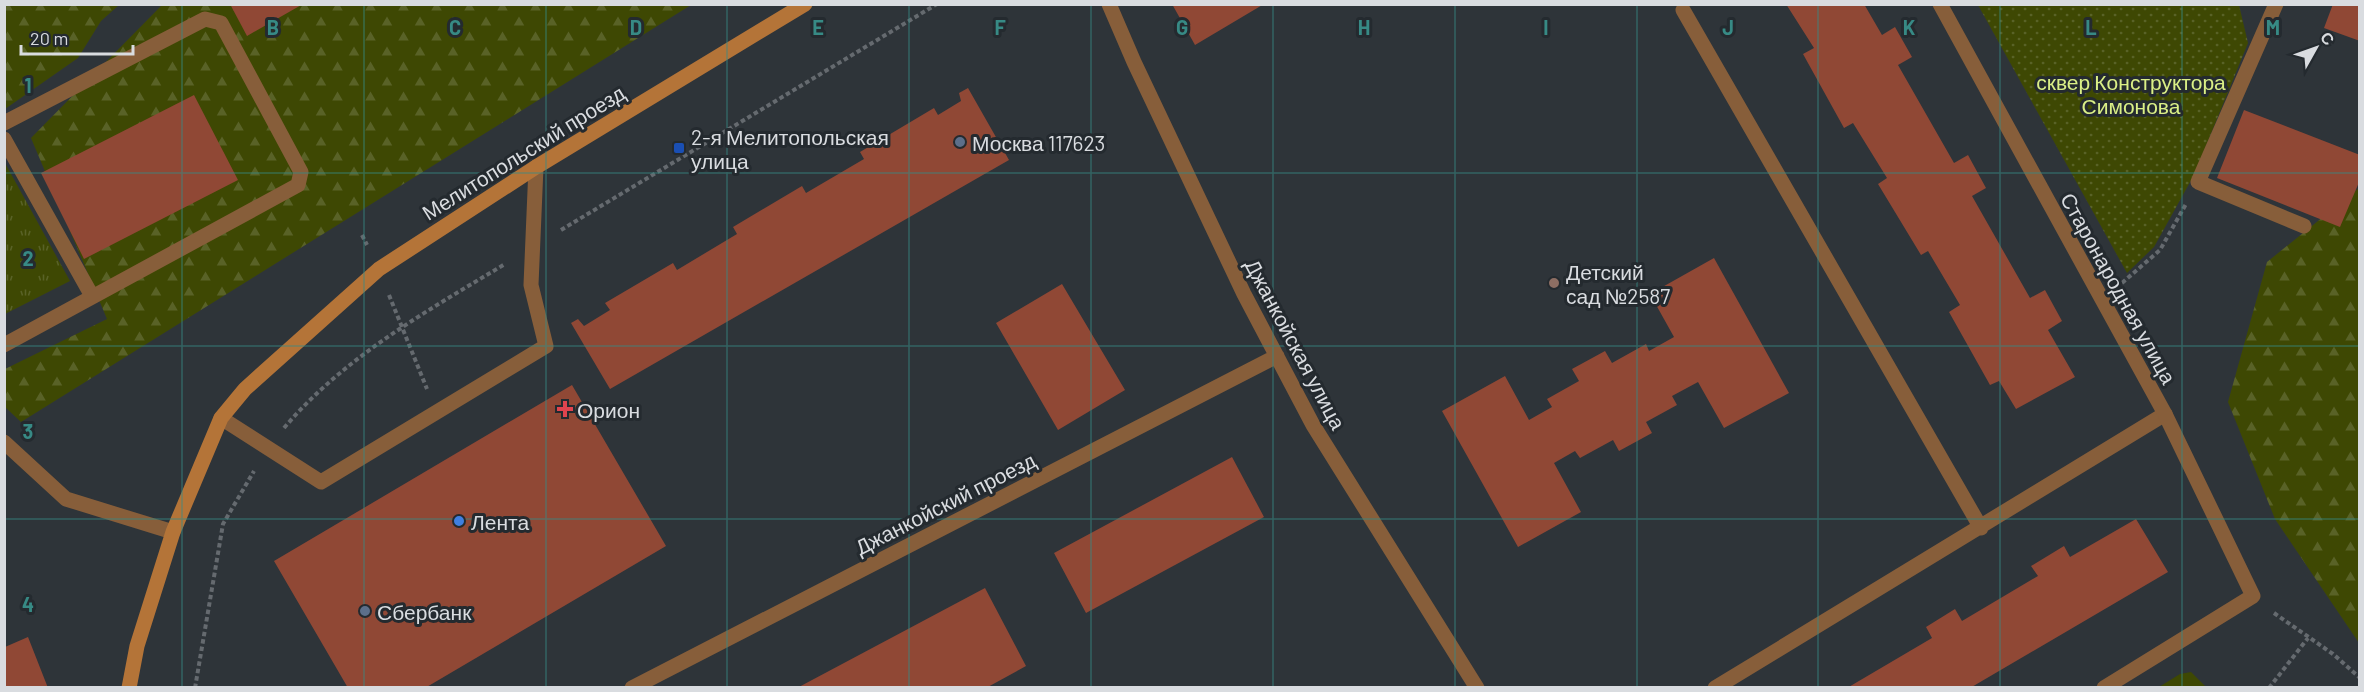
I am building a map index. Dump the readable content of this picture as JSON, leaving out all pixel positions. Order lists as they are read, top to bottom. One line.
{"streets":{"street":["Мелитопольский проезд","Старонародная улица","Джанкойская улица","Джанкойский проезд"]},"crossings":[["Джанкойская улица","Джанкойский проезд"]],"parks":["сквер Конструктора Симонова"],"places":{"other":["Москва 117623","Детский сад №2587","Лента","Сбербанк"],"transit":["2-я Мелитопольская улица"],"health":["Орион"]},"scale_bar":"20 m","north":"top right","grid":{"columns":["B","C","D","E","F","G","H","I","J","K","L","M"],"rows":["1","2","3","4"]}}
